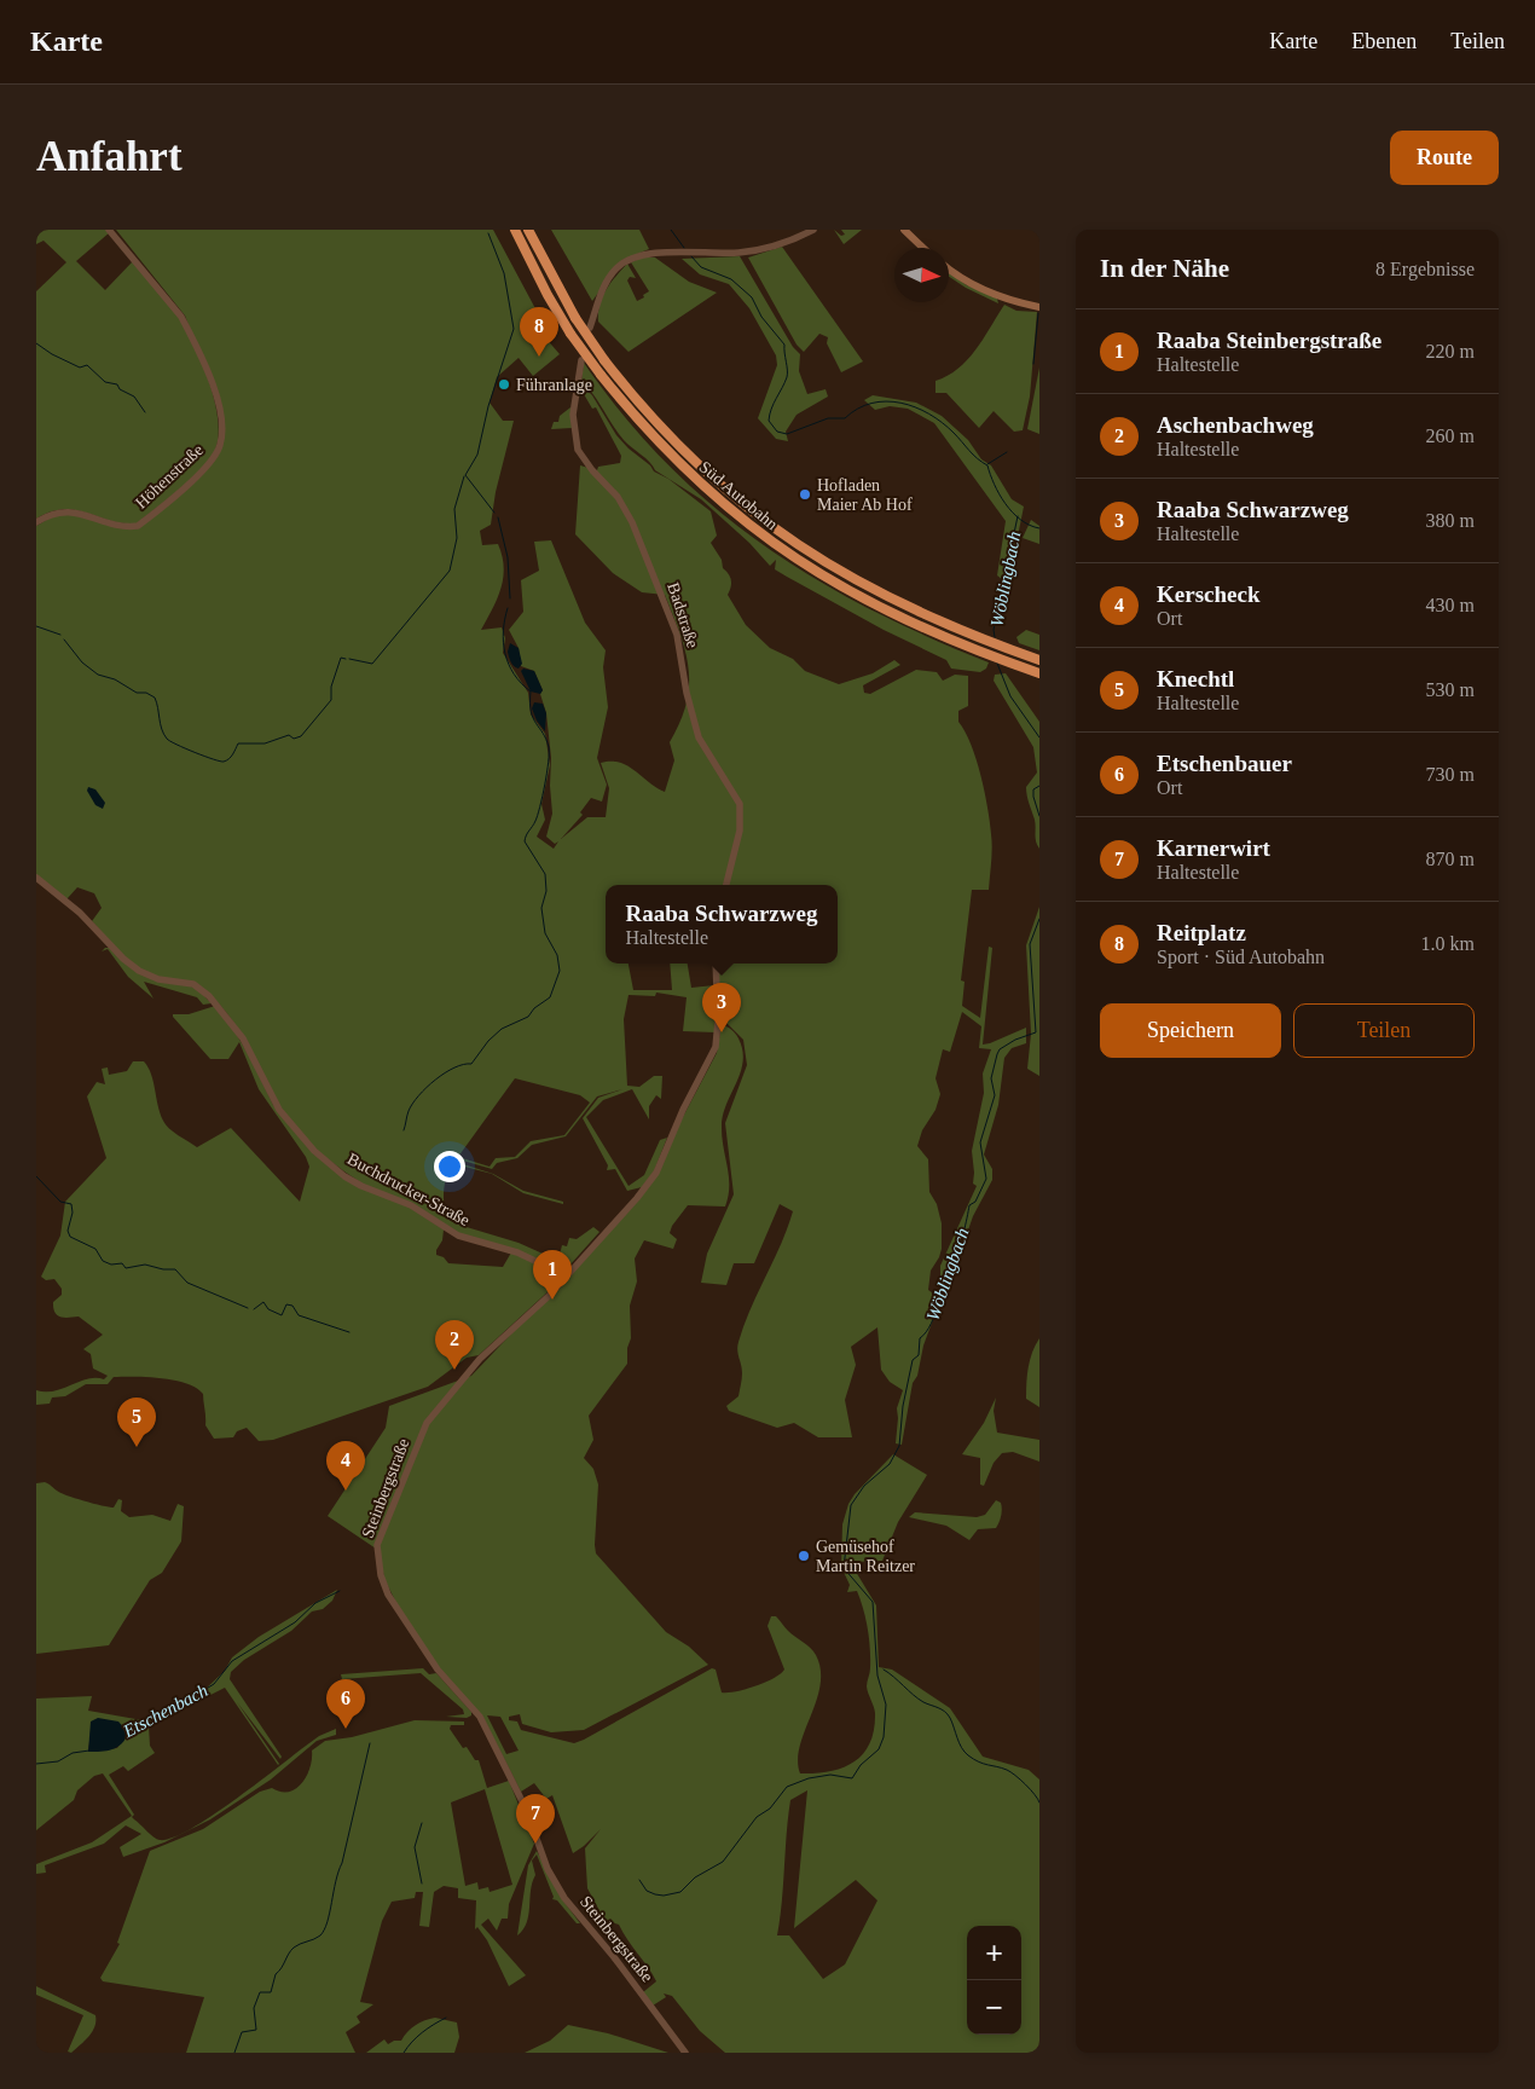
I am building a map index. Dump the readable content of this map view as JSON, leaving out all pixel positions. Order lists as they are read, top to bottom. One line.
{"streets":{"highway":["Süd Autobahn"],"street":["Höhenstraße","Badstraße","Buchdrucker-Straße","Steinbergstraße"]},"crossings":[["Buchdrucker-Straße","Steinbergstraße"]],"water":["Wöblingbach","Etschenbach"],"places":["Führanlage","Hofladen Maier Ab Hof","Gemüsehof Martin Reitzer"],"north":"right","page":{"header":"Karte","nav":["Karte","Ebenen","Teilen"],"buttons":["Route",["Speichern","Teilen"]],"title":"Anfahrt","heading":["In der Nähe","8 Ergebnisse"],"pins":["8","3","1","2","5","4","6","7"],"list":[{"mark":"1","name":"Raaba Steinbergstraße","note":"Haltestelle","value":"220 m"},{"mark":"2","name":"Aschenbachweg","note":"Haltestelle","value":"260 m"},{"mark":"3","name":"Raaba Schwarzweg","note":"Haltestelle","value":"380 m"},{"mark":"4","name":"Kerscheck","note":"Ort","value":"430 m"},{"mark":"5","name":"Knechtl","note":"Haltestelle","value":"530 m"},{"mark":"6","name":"Etschenbauer","note":"Ort","value":"730 m"},{"mark":"7","name":"Karnerwirt","note":"Haltestelle","value":"870 m"},{"mark":"8","name":"Reitplatz","note":"Sport · Süd Autobahn","value":"1.0 km"}],"popup":["Raaba Schwarzweg","Haltestelle"],"map_buttons":["+","−"]}}
